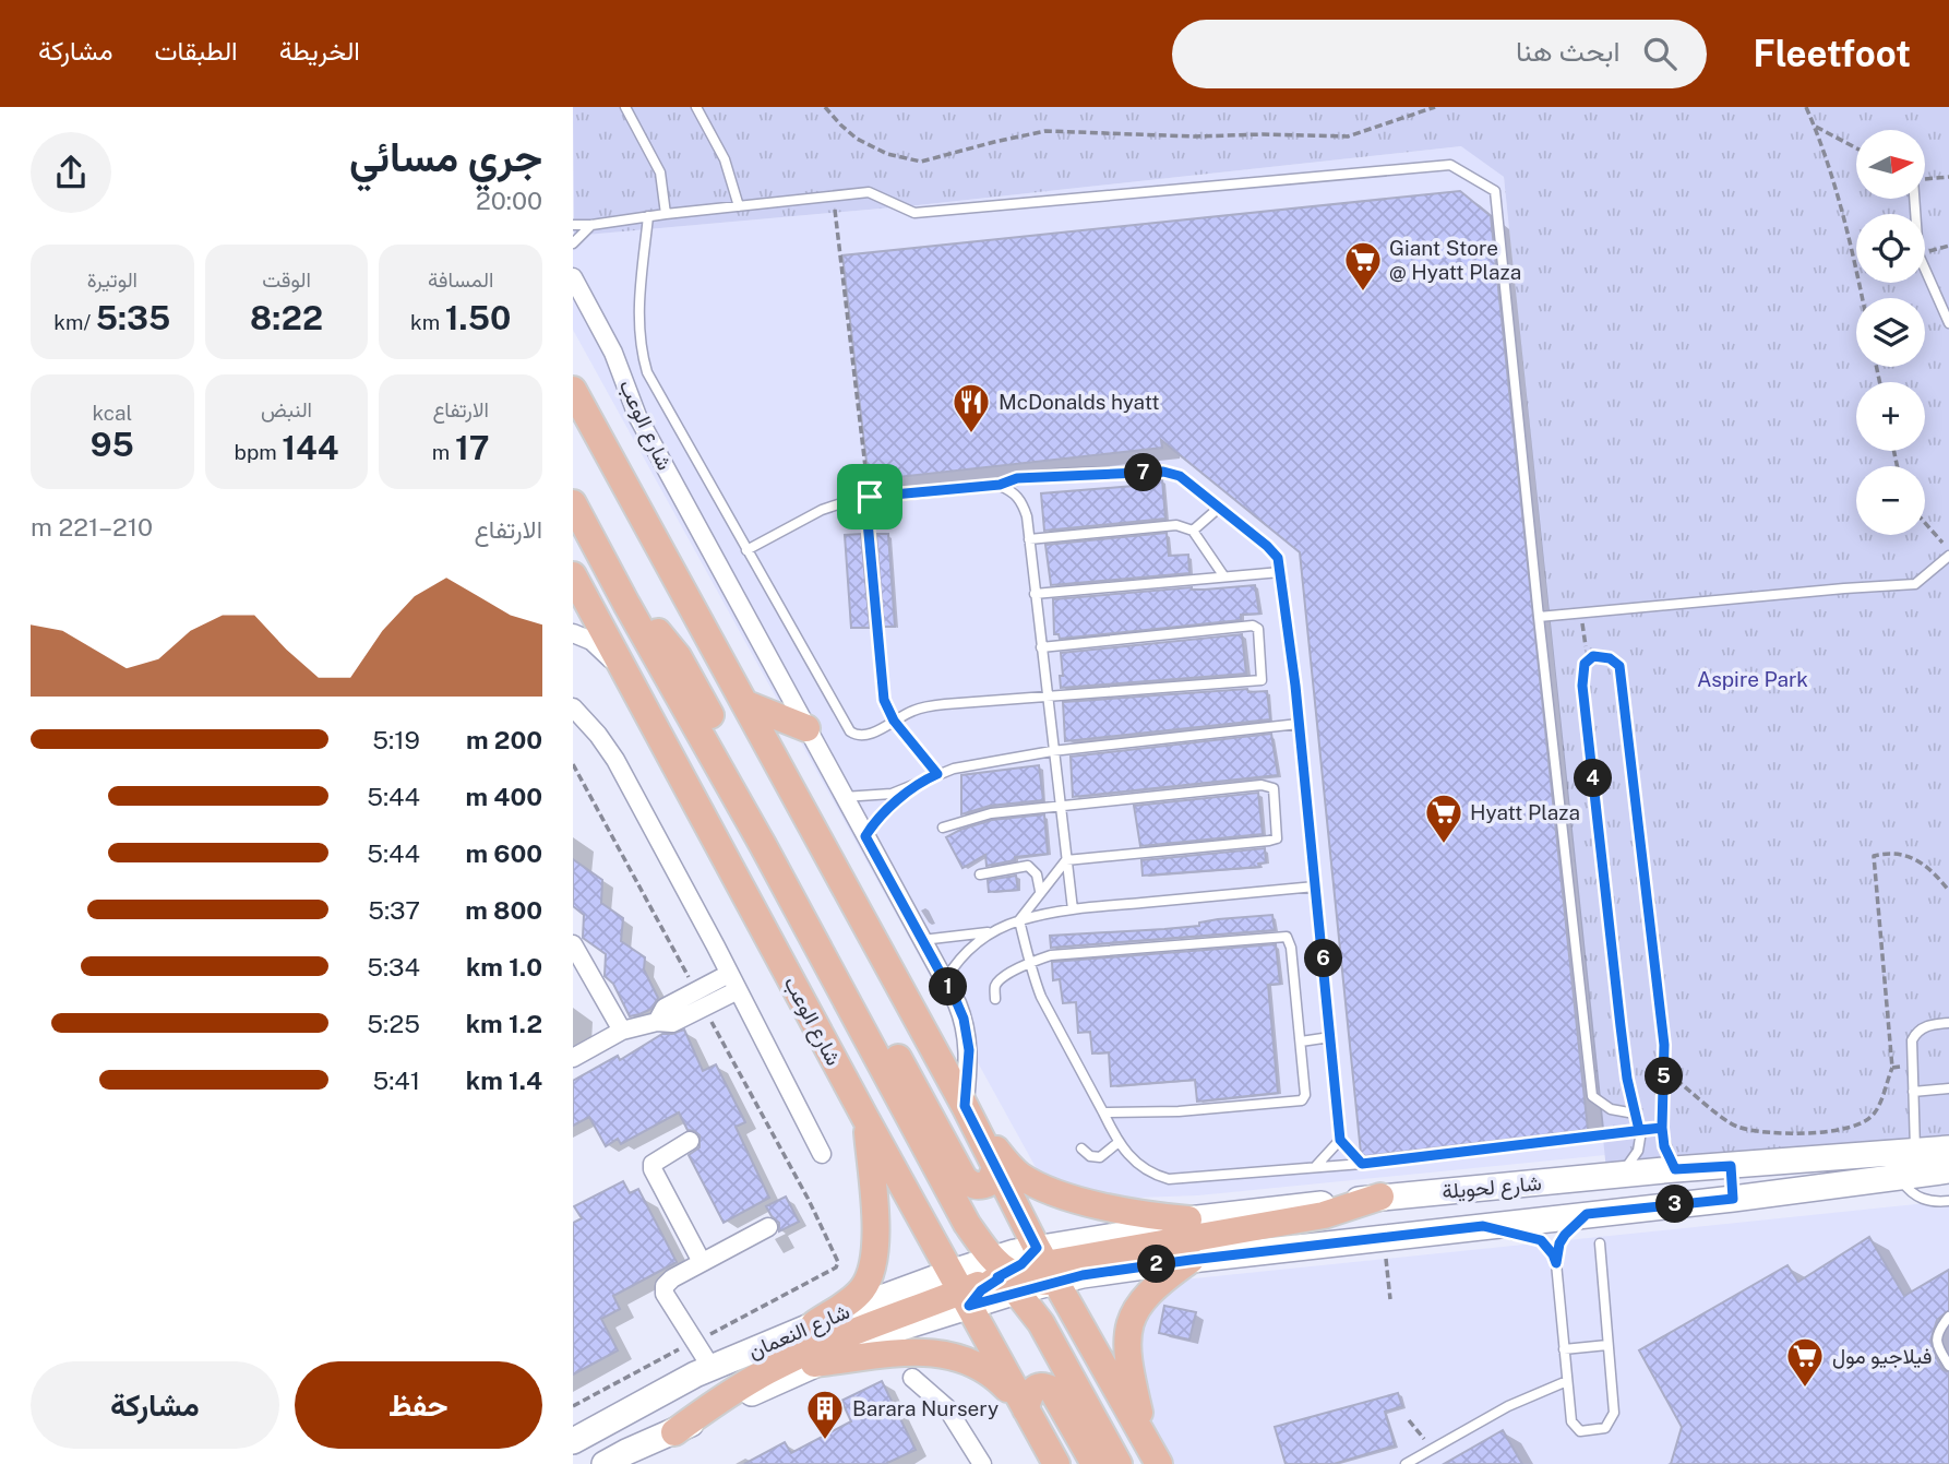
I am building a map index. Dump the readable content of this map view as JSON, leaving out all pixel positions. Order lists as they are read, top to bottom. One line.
{"streets":{"main road":["شارع الوعب"],"street":["شارع لحويلة","شارع النعمان"]},"crossings":[["شارع الوعب","شارع لحويلة"],["شارع الوعب","شارع النعمان"]],"parks":["Aspire Park"],"places":{"supermarket":["Giant Store @ Hyatt Plaza","Hyatt Plaza","فيلاجيو مول"],"restaurant":["McDonalds hyatt"],"building":["Barara Nursery"]},"north":"right","page":{"header":"Fleetfoot","search":"ابحث هنا","nav":["الخريطة","الطبقات","مشاركة"],"heading":["جري مسائي","20:00"],"map_buttons":["+","−"],"stats":[["المسافة","1.50 km"],["الوقت","8:22"],["الوتيرة","5:35 /km"],["الارتفاع","17 m"],["النبض","144 bpm"],["kcal","95"]],"pins":["7","4","6","1","5","3","2"],"chart":["الارتفاع","210–221 m"],"list":[{"name":"200 m","note":"5:19"},{"name":"400 m","note":"5:44"},{"name":"600 m","note":"5:44"},{"name":"800 m","note":"5:37"},{"name":"1.0 km","note":"5:34"},{"name":"1.2 km","note":"5:25"},{"name":"1.4 km","note":"5:41"}],"buttons":["حفظ","مشاركة"]}}
